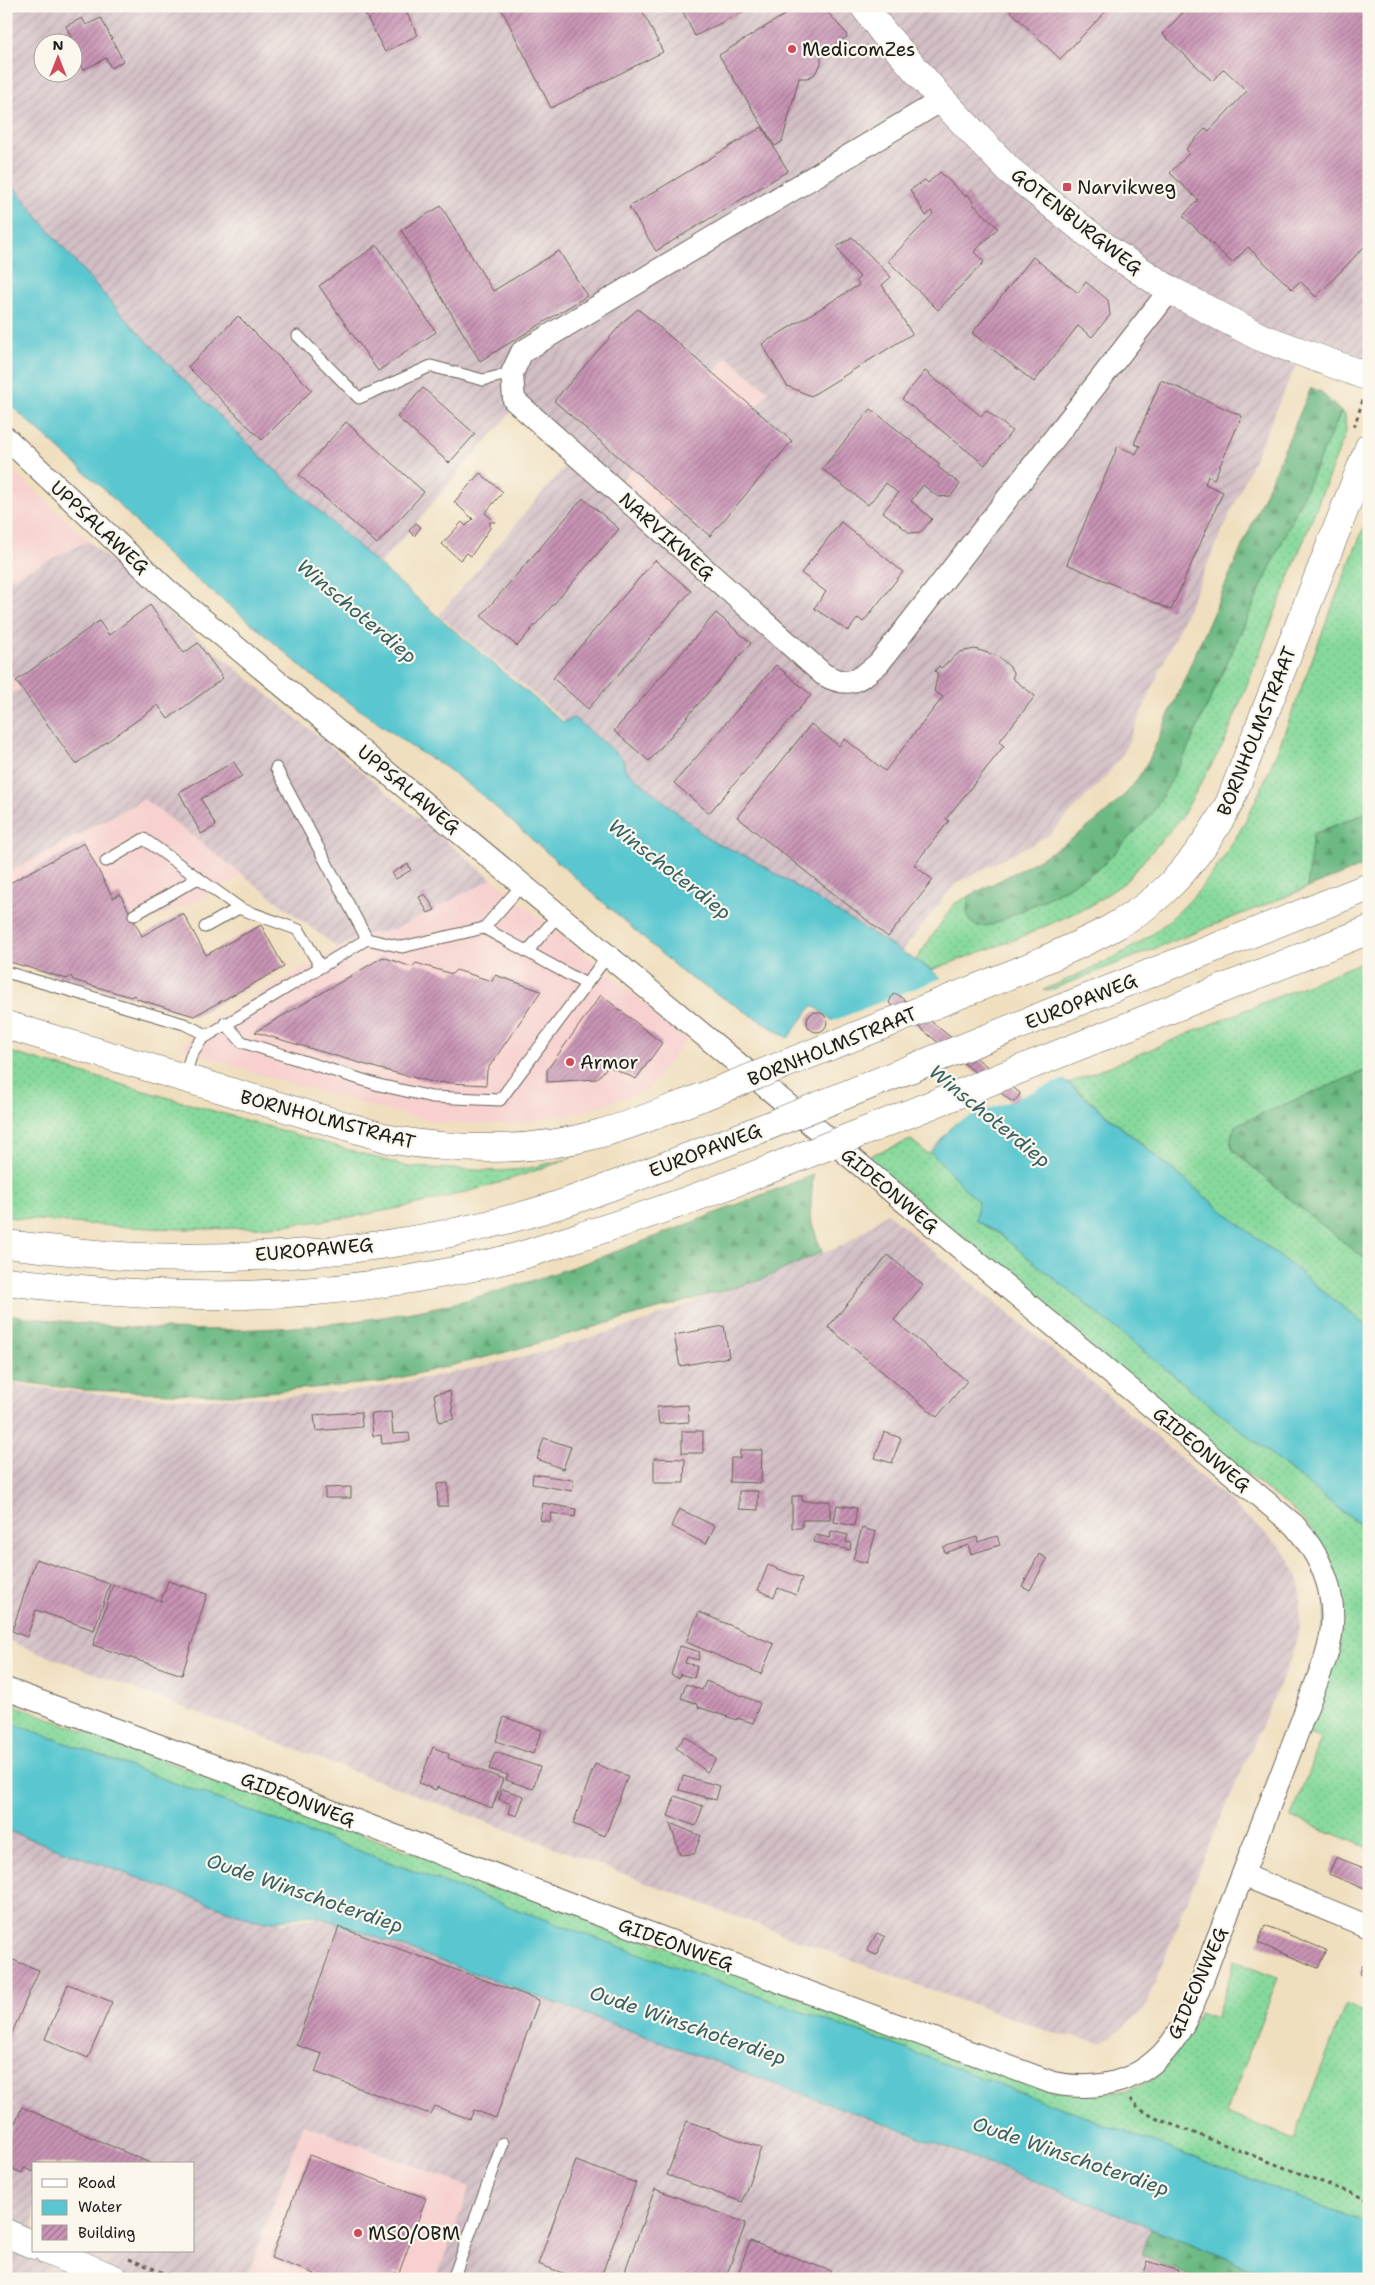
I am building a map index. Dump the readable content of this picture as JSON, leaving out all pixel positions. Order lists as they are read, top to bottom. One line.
{"streets":{"main road":["GOTENBURGWEG","BORNHOLMSTRAAT","EUROPAWEG"],"street":["UPPSALAWEG","NARVIKWEG","GIDEONWEG"]},"crossings":[["GOTENBURGWEG","NARVIKWEG"],["UPPSALAWEG","GIDEONWEG"]],"water":["Winschoterdiep","Oude Winschoterdiep"],"places":{"other":["MedicomZes","Armor","MSO/OBM"],"transit":["Narvikweg"]},"legend":["Road","Water","Building"],"north":"top"}
